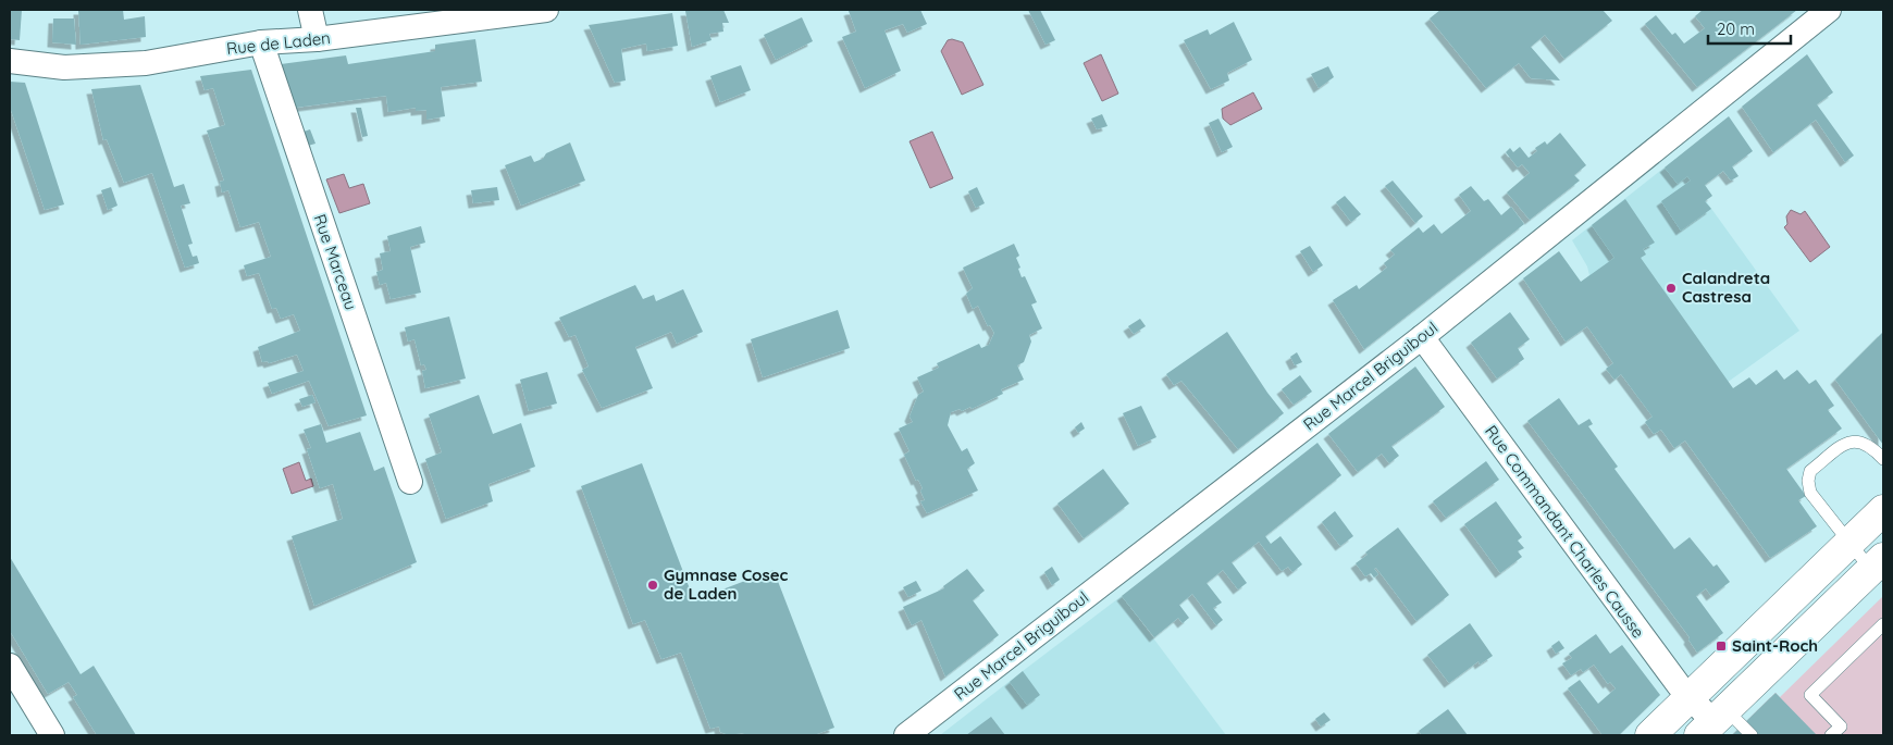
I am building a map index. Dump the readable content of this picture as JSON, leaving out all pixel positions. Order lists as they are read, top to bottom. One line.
{"streets":{"street":["Rue de Laden","Rue Marceau","Rue Marcel Briguiboul","Rue Commandant Charles Causse"]},"crossings":[["Rue de Laden","Rue Marceau"],["Rue Marcel Briguiboul","Rue Commandant Charles Causse"]],"places":{"other":["Calandreta Castresa","Gymnase Cosec de Laden"],"transit":["Saint-Roch"]},"scale_bar":"20 m"}
